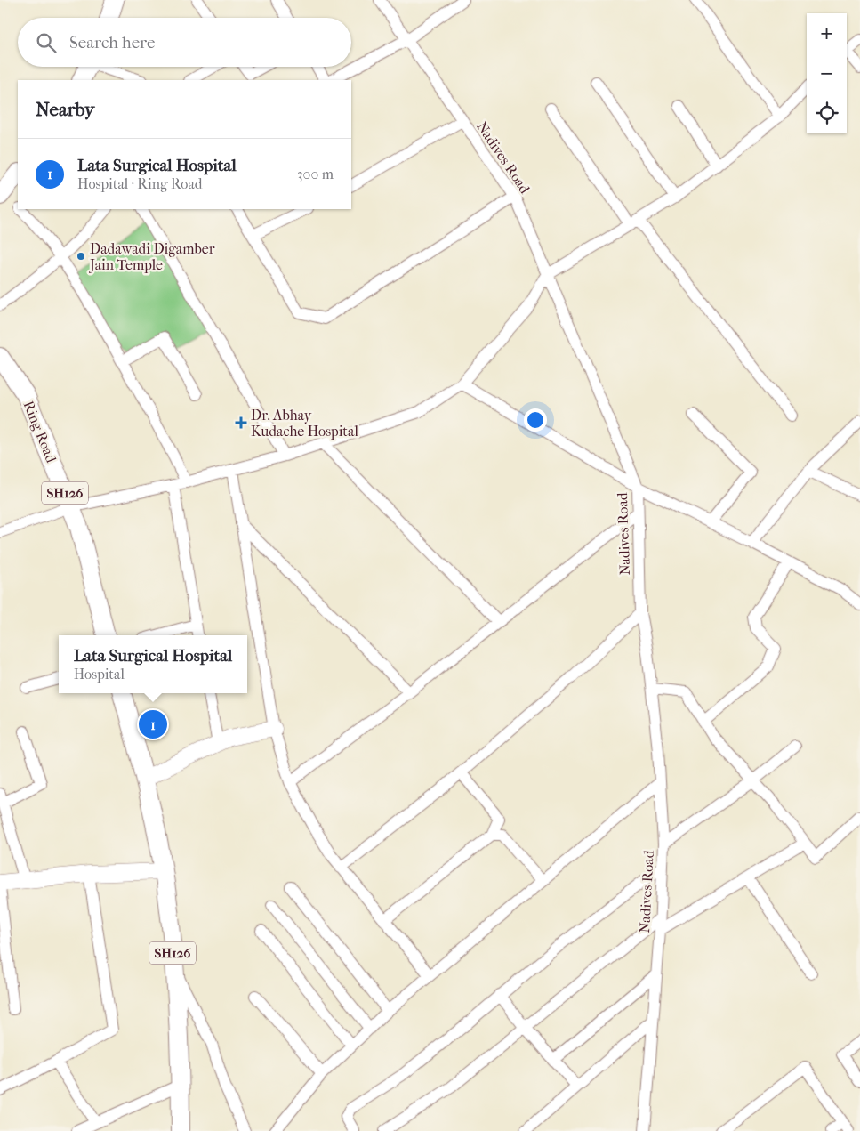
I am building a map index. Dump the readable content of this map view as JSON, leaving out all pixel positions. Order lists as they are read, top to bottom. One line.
{"streets":{"main road":["Ring Road","SH126"],"street":["Nadives Road"]},"places":{"other":["Dadawadi Digamber Jain Temple"],"health":["Dr. Abhay Kudache Hospital"]},"page":{"map_buttons":["+","−"],"search":"Search here","heading":"Nearby","list":[{"mark":"1","name":"Lata Surgical Hospital","note":"Hospital · Ring Road","value":"300 m"}],"popup":["Lata Surgical Hospital","Hospital"],"pins":"1"}}
